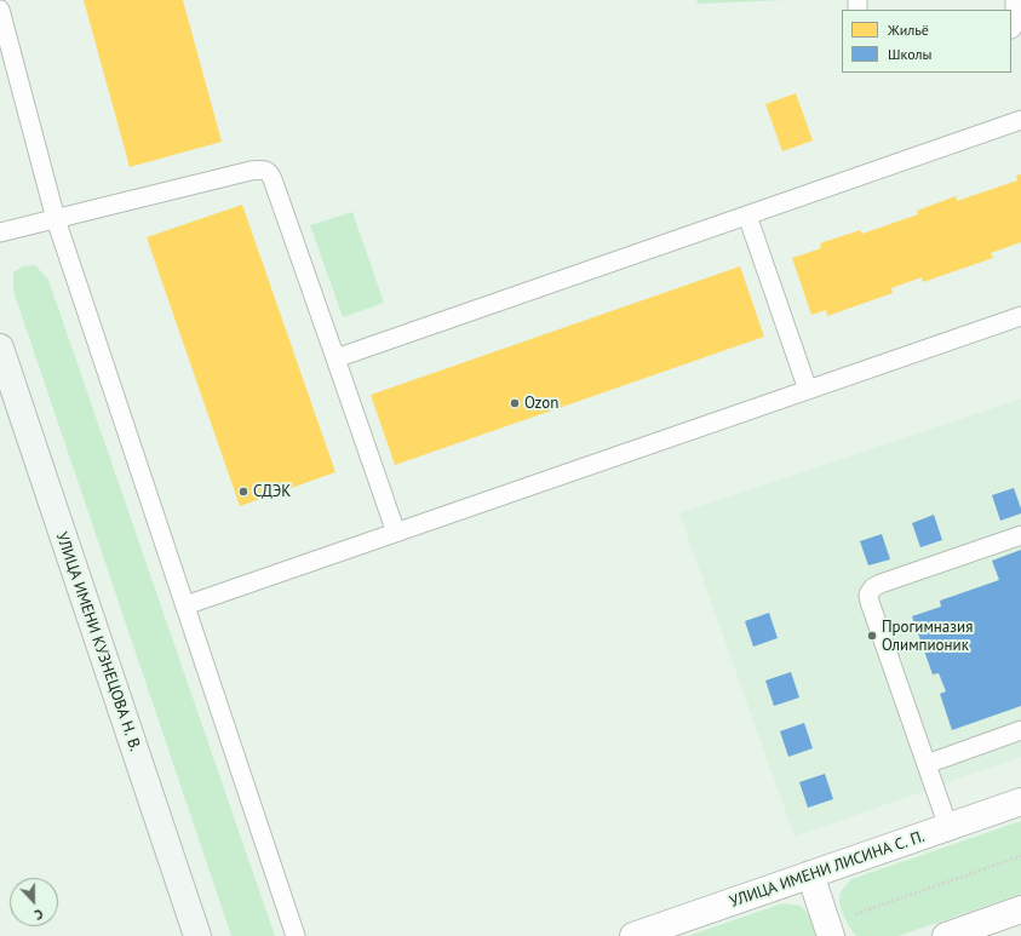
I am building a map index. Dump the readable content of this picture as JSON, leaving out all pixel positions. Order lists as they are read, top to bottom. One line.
{"streets":{"main road":["УЛИЦА ИМЕНИ КУЗНЕЦОВА Н. В."],"street":["УЛИЦА ИМЕНИ ЛИСИНА С. П."]},"places":["Ozon","СДЭК","Прогимназия Олимпионик"],"legend":["Жильё","Школы"],"north":"bottom"}
